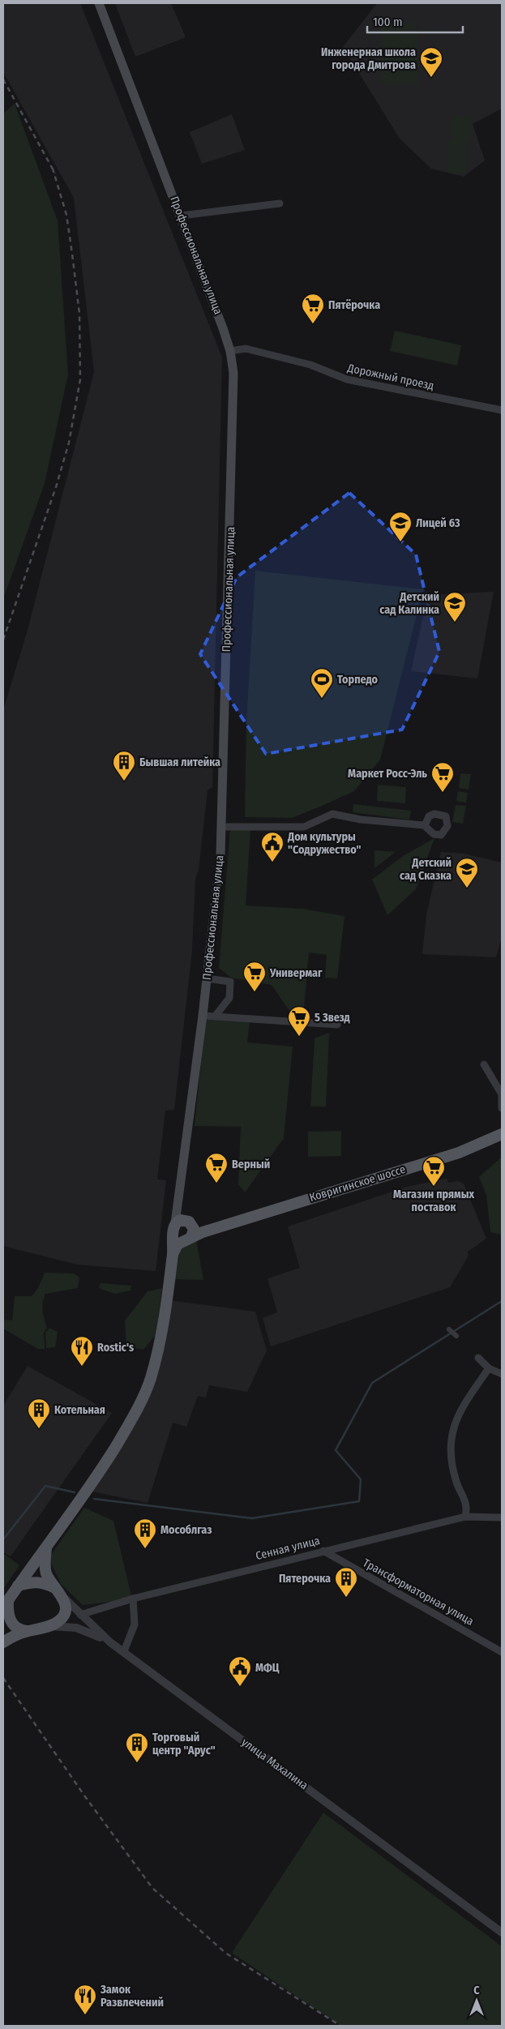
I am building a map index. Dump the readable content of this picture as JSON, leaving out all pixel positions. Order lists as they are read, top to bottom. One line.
{"streets":{"main road":["Профессиональная улица","Ковригинское шоссе","улица Махалина"],"street":["Дорожный проезд","Сенная улица","Трансформаторная улица"]},"crossings":[["Профессиональная улица","Дорожный проезд"],["Профессиональная улица","Ковригинское шоссе"],["Профессиональная улица","улица Махалина"],["Сенная улица","Трансформаторная улица"],["Сенная улица","улица Махалина"]],"places":{"school or university":["Инженерная школа города Дмитрова","Лицей 63","Детский сад Калинка","Детский сад Сказка"],"supermarket":["Пятёрочка","Маркет Росс-Эль","Универмаг","5 Звезд","Верный","Магазин прямых поставок"],"sports":["Торпедо"],"building":["Бывшая литейка","Котельная","Мособлгаз","Пятерочка","Торговый центр \"Арус\""],"public building":["Дом культуры \"Содружество\"","МФЦ"],"restaurant":["Rostic's","Замок Развлечений"]},"scale_bar":"100 m","north":"top"}
